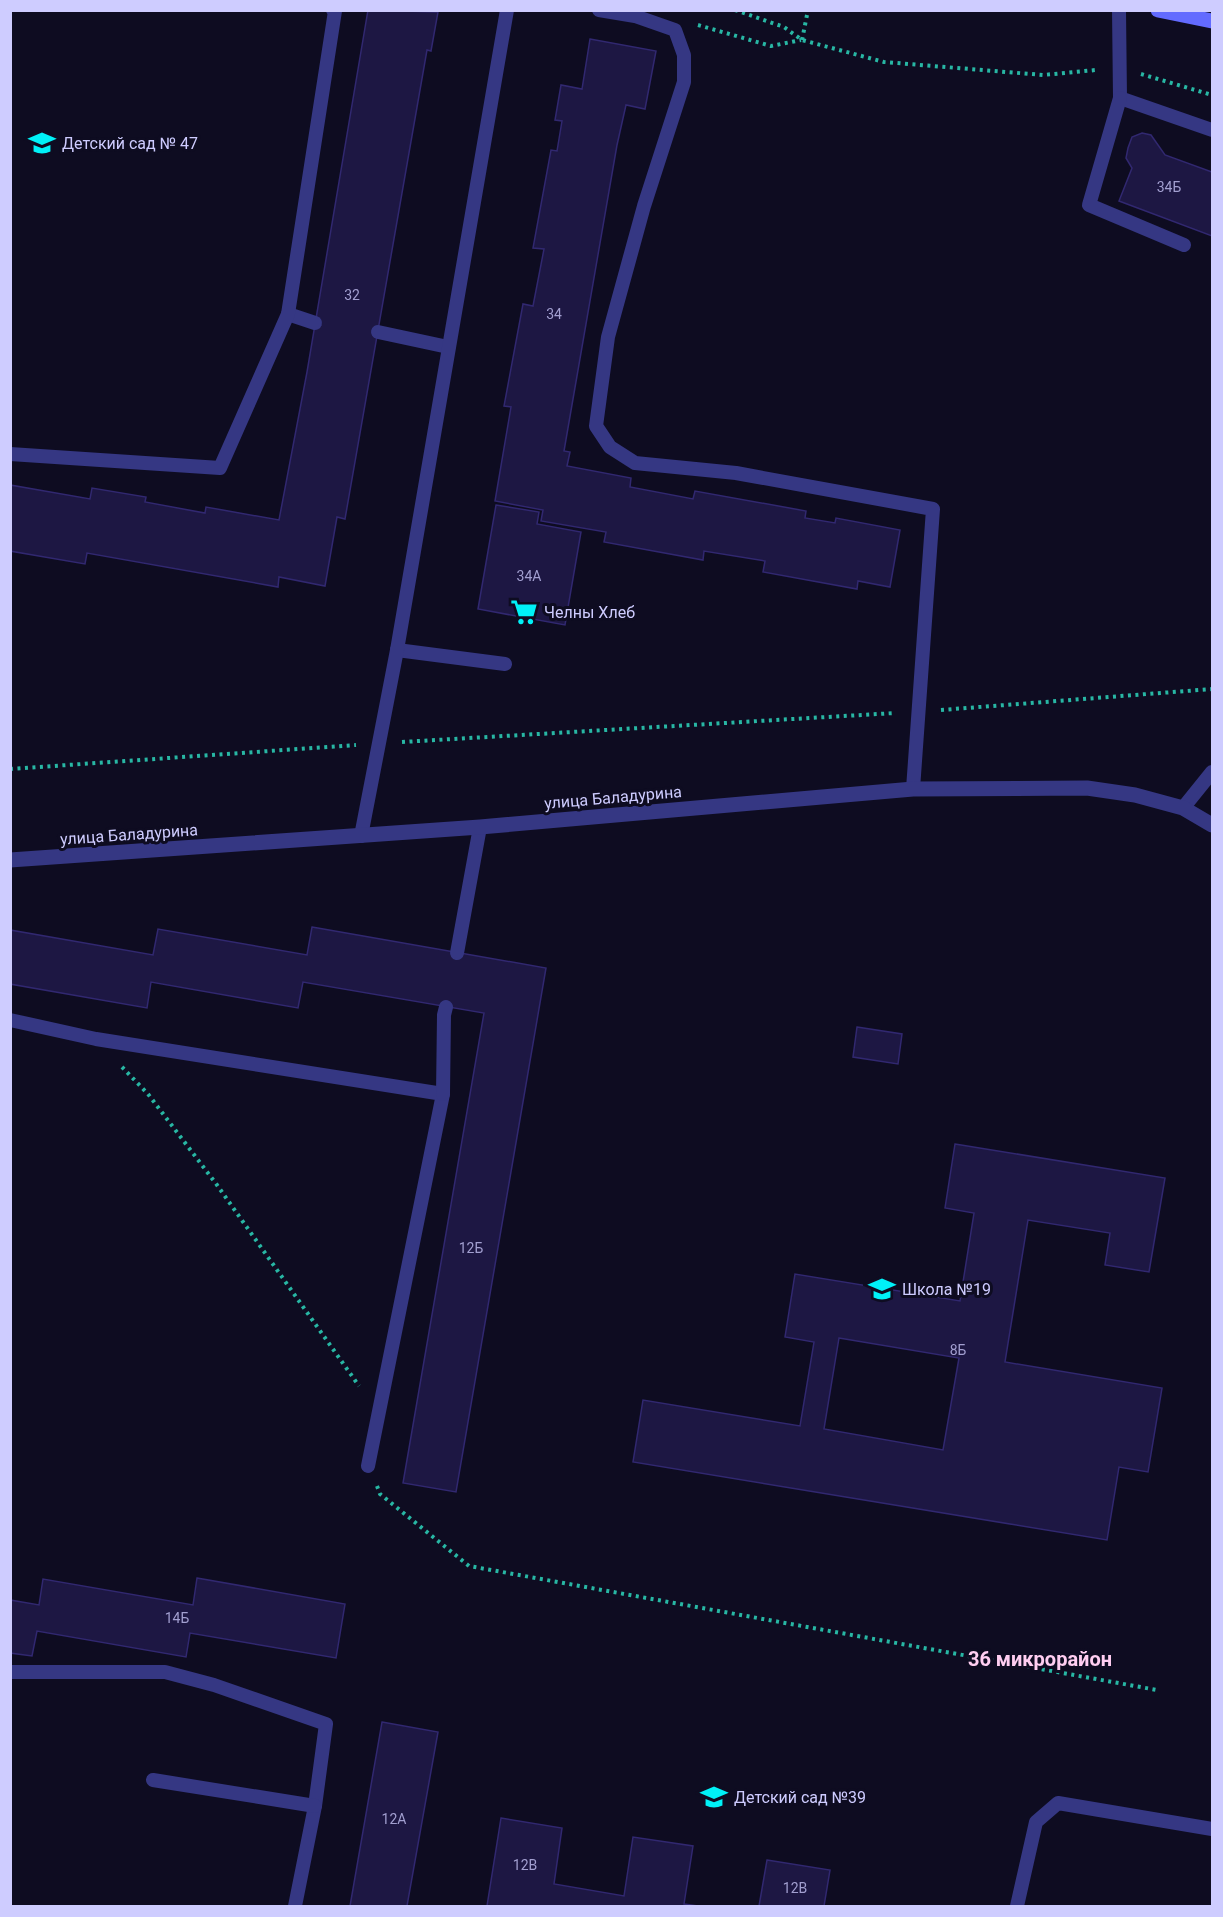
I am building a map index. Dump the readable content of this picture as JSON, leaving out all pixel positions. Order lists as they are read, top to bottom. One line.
{"streets":{"street":["улица Баладурина"]},"districts":["36 микрорайон"],"places":{"school or university":["Детский сад № 47","Школа №19","Детский сад №39"],"supermarket":["Челны Хлеб"]},"house_numbers":["34Б","32","34","34А","12Б","8Б","14Б","12А","12В","12В"]}
